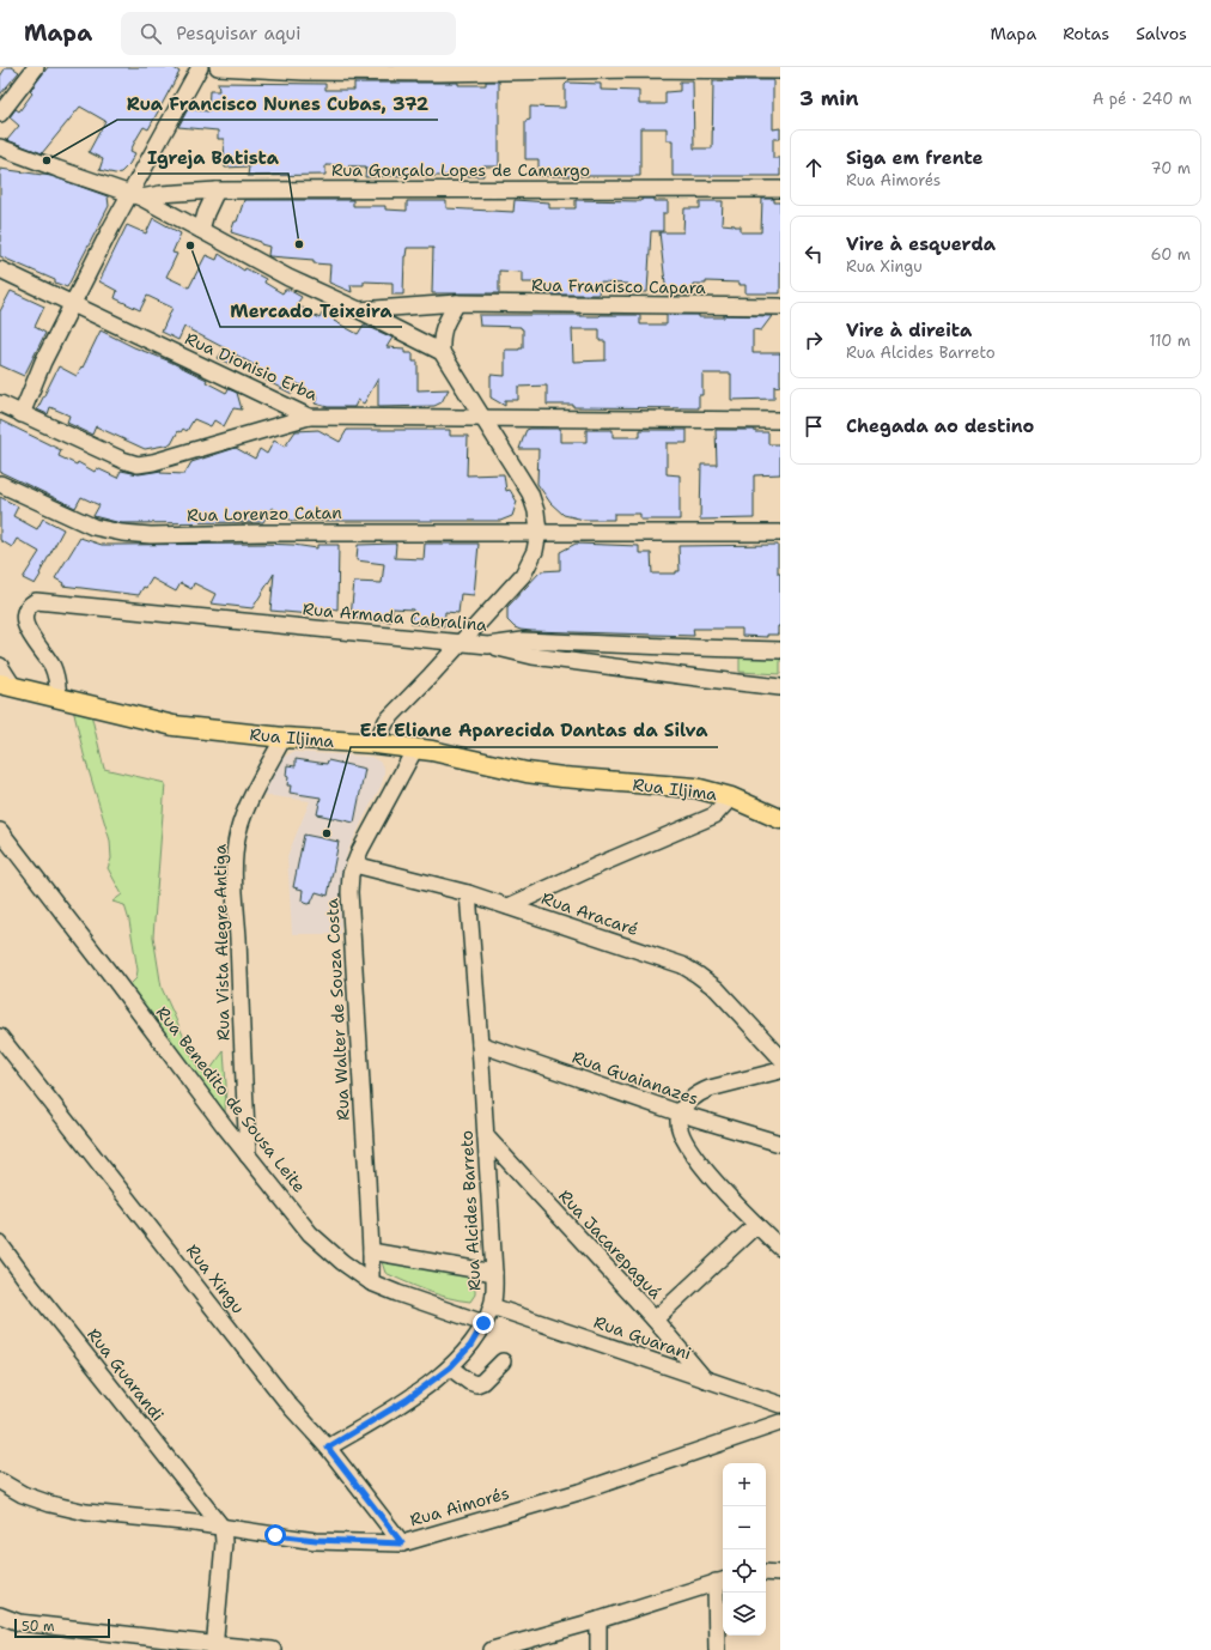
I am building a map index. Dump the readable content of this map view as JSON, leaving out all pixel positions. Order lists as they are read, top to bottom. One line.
{"streets":{"main road":["Rua Iljima"],"street":["Rua Gonçalo Lopes de Camargo","Rua Francisco Capara","Rua Dionisio Erba","Rua Lorenzo Catan","Rua Armada Cabralina","Rua Aracaré","Rua Vista Alegre Antiga","Rua Walter de Souza Costa","Rua Guaianazes","Rua Benedito de Sousa Leite","Rua Alcides Barreto","Rua Jacarepaguá","Rua Xingu","Rua Guarani","Rua Guarandi","Rua Aimorés"]},"crossings":[["Rua Armada Cabralina","Rua Iljima"],["Rua Iljima","Rua Vista Alegre Antiga"],["Rua Iljima","Rua Walter de Souza Costa"],["Rua Aracaré","Rua Walter de Souza Costa"],["Rua Aracaré","Rua Alcides Barreto"],["Rua Vista Alegre Antiga","Rua Benedito de Sousa Leite"],["Rua Walter de Souza Costa","Rua Benedito de Sousa Leite"],["Rua Guaianazes","Rua Alcides Barreto"],["Rua Benedito de Sousa Leite","Rua Alcides Barreto"],["Rua Alcides Barreto","Rua Jacarepaguá"],["Rua Alcides Barreto","Rua Xingu"],["Rua Alcides Barreto","Rua Guarani"],["Rua Jacarepaguá","Rua Guarani"],["Rua Xingu","Rua Aimorés"],["Rua Guarandi","Rua Aimorés"]],"places":["Rua Francisco Nunes Cubas, 372","Igreja Batista","Mercado Teixeira","E.E Eliane Aparecida Dantas da Silva"],"scale_bar":"50 m","page":{"header":"Mapa","search":"Pesquisar aqui","nav":["Mapa","Rotas","Salvos"],"heading":["3 min","A pé · 240 m"],"list":[["Siga em frente","Rua Aimorés","70 m"],["Vire à esquerda","Rua Xingu","60 m"],["Vire à direita","Rua Alcides Barreto","110 m"],"Chegada ao destino"],"map_buttons":["+","−"],"scale":"50 m"}}
